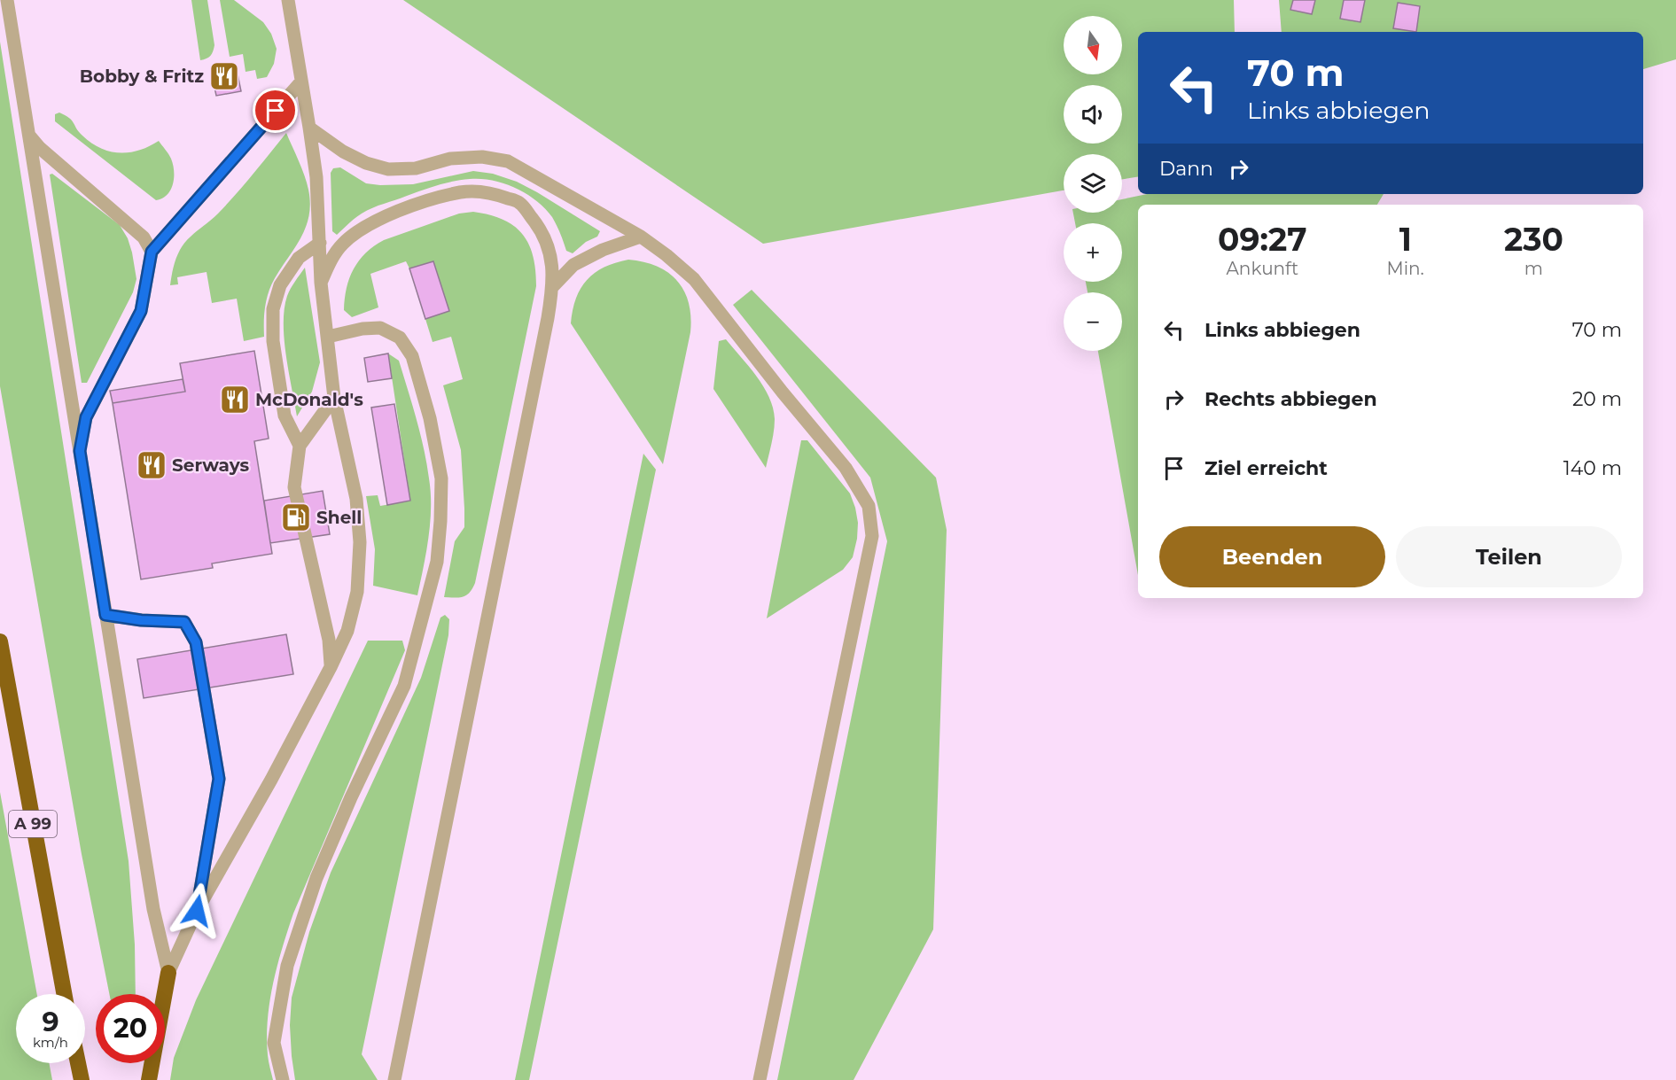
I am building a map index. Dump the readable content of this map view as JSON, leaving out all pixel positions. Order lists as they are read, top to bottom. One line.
{"streets":{"highway":["A 99"]},"places":{"restaurant":["Bobby & Fritz","McDonald's","Serways"],"fuel station":["Shell"]},"north":"bottom","page":{"map_buttons":["+","−"],"turn":["70 m","Links abbiegen"],"then":"Dann","eta":["09:27","Ankunft","1","Min.","230","m"],"list":[{"name":"Links abbiegen","value":"70 m"},{"name":"Rechts abbiegen","value":"20 m"},{"name":"Ziel erreicht","value":"140 m"}],"buttons":["Beenden","Teilen"],"speed":"9 km/h","limit":"20"}}
